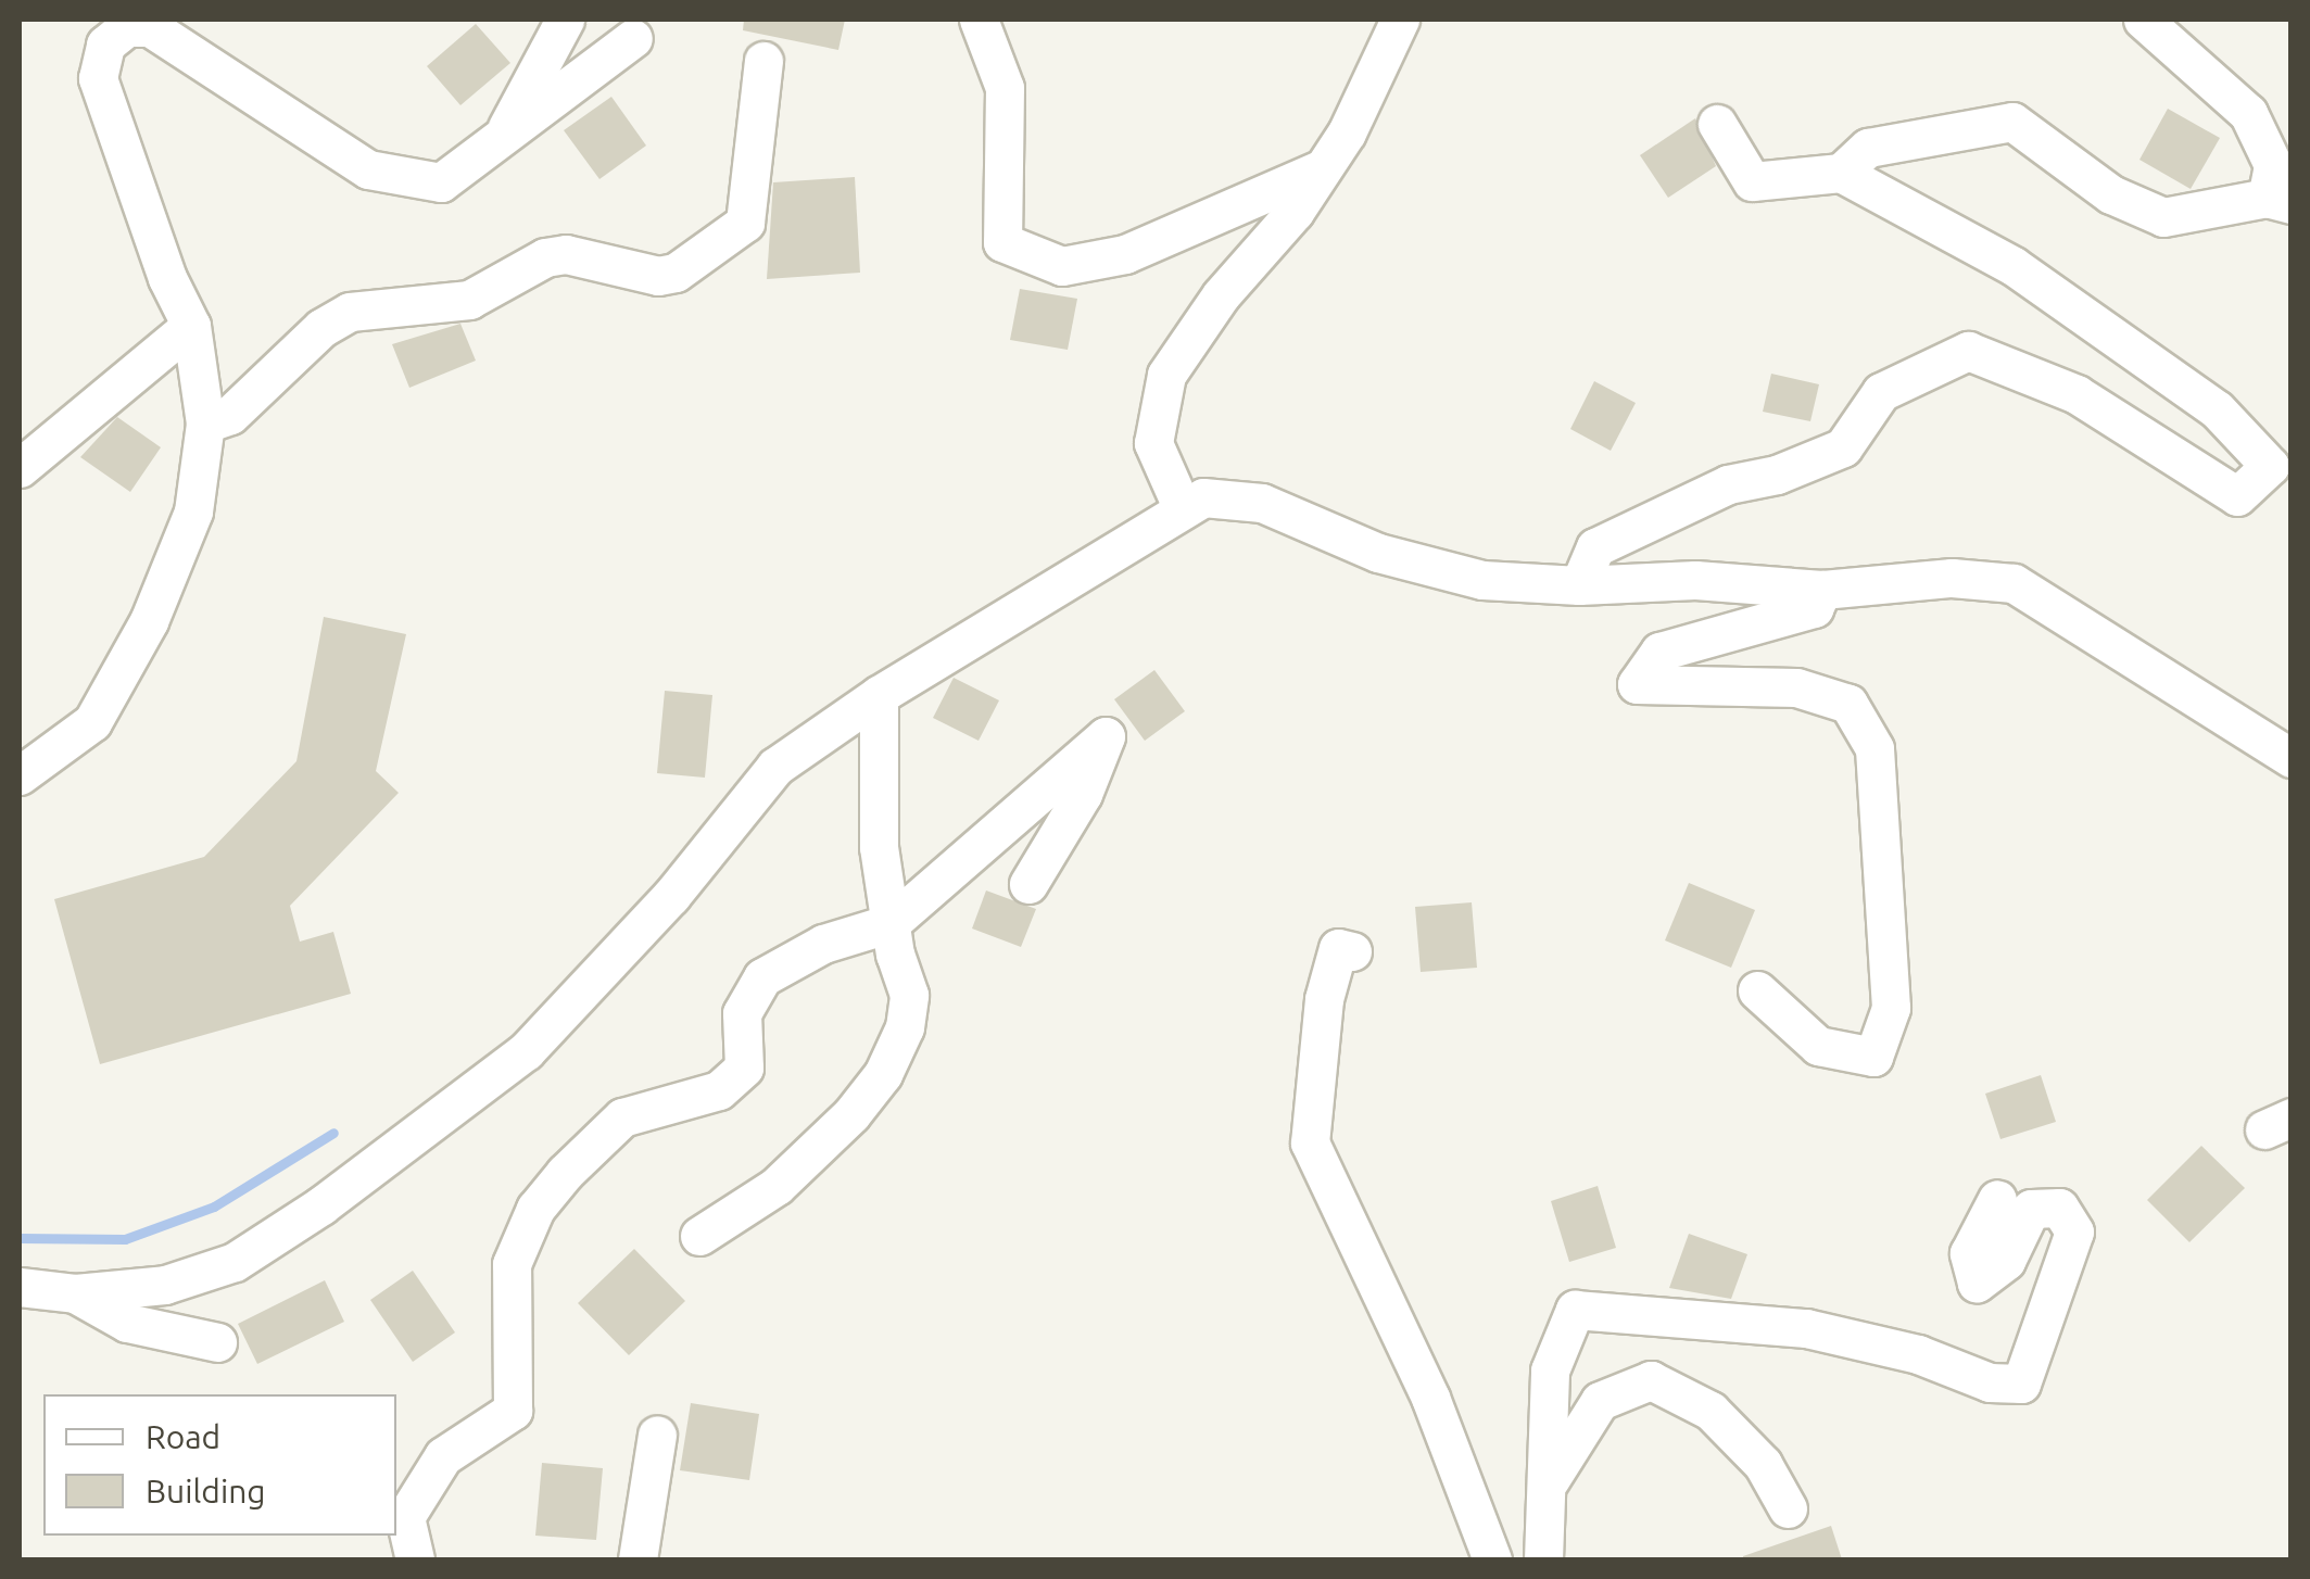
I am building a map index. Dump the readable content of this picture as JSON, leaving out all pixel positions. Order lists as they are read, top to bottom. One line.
{"legend":["Road","Building"]}
